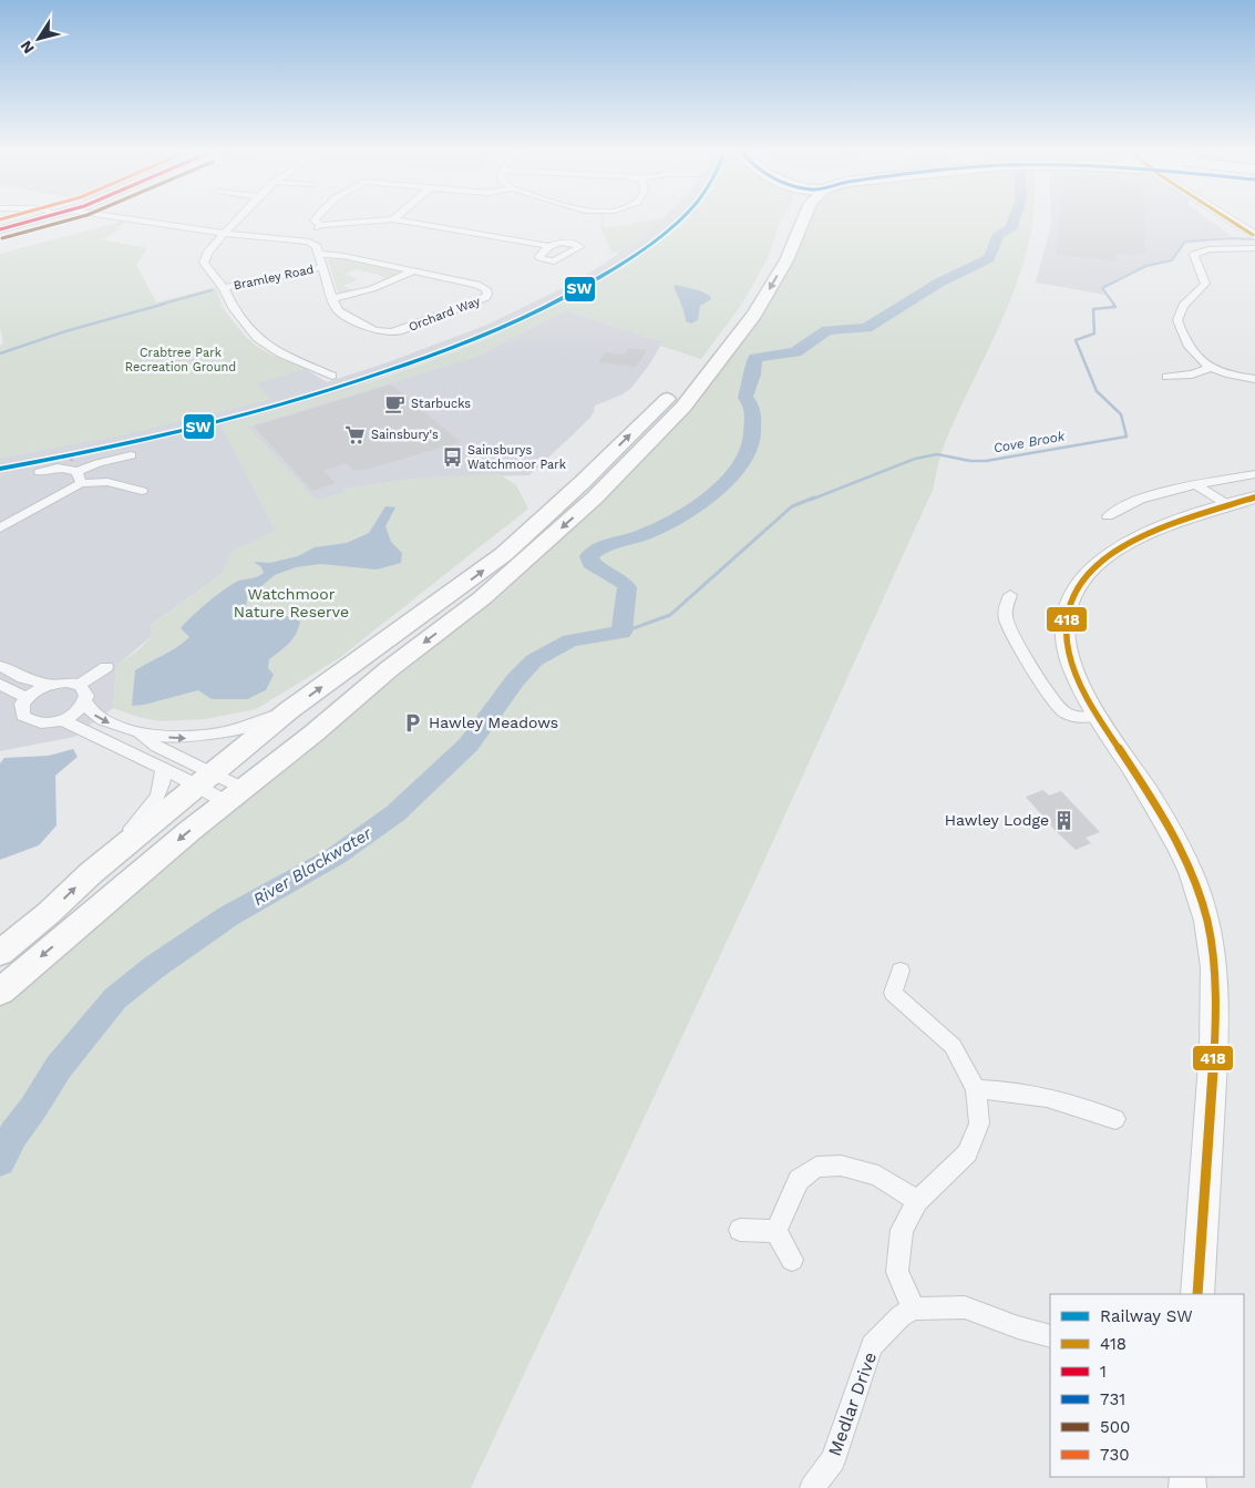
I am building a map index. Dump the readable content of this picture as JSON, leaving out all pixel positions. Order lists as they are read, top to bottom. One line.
{"streets":{"street":["Bramley Road","Orchard Way","Medlar Drive"]},"water":["Cove Brook","River Blackwater"],"parks":["Crabtree Park Recreation Ground","Watchmoor Nature Reserve"],"places":{"cafe":["Starbucks"],"supermarket":["Sainsbury's"],"bus stop":["Sainsburys Watchmoor Park"],"parking":["Hawley Meadows"],"building":["Hawley Lodge"]},"lines":["rail line SW","transit line 418","transit line 1","transit line 500"],"legend":["Railway SW","418","1","731","500","730"],"north":"bottom left"}
